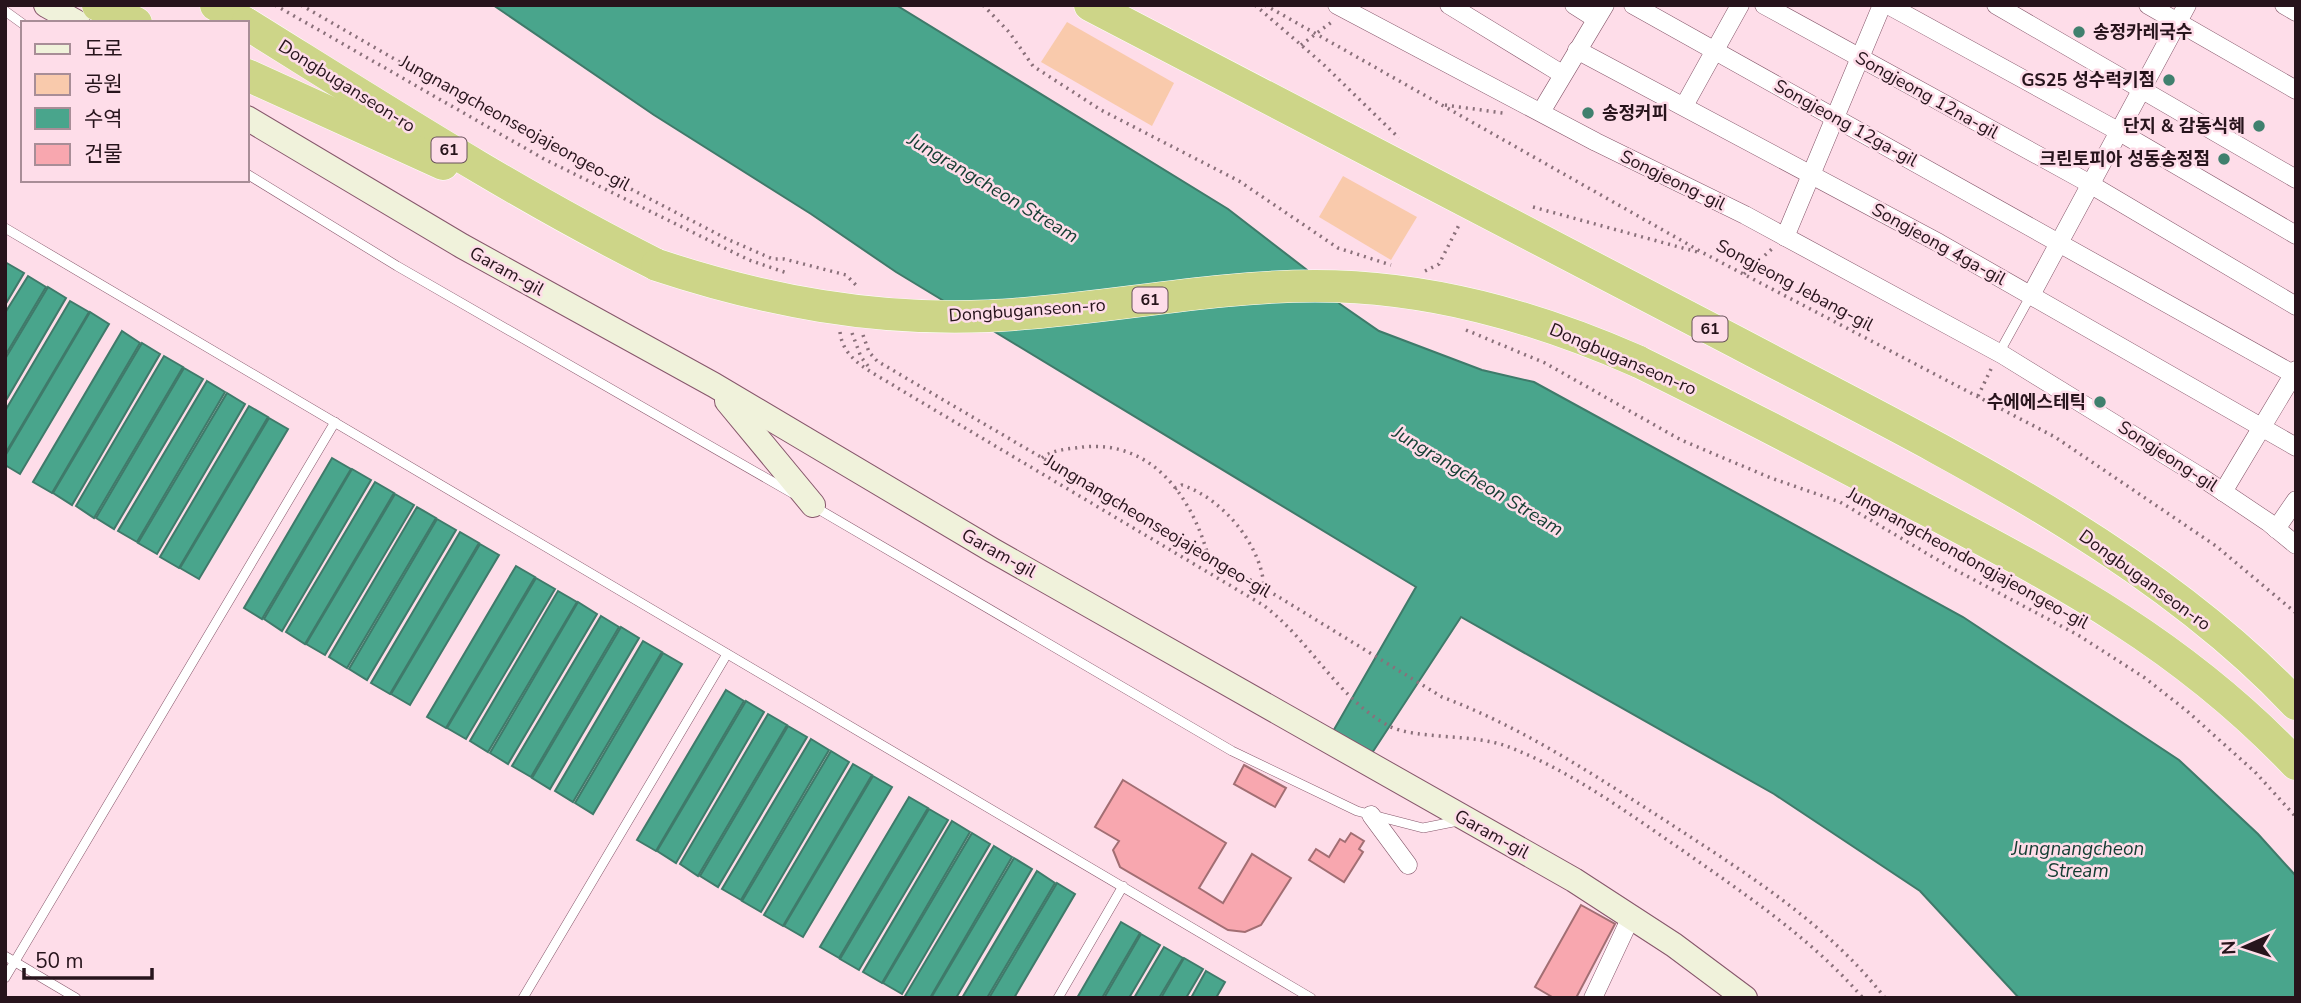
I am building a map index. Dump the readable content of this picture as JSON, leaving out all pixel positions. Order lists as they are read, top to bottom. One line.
{"streets":{"highway":["Dongbuganseon-ro","61"],"street":["Songjeong 12na-gil","Songjeong 12ga-gil","Songjeong-gil","Songjeong 4ga-gil","Garam-gil"],"path":["Jungnangcheonseojajeongeo-gil","Songjeong Jebang-gil","Jungnangcheondongjajeongeo-gil"]},"water":["Jungrangcheon Stream","Jungnangcheon Stream"],"places":["송정카레국수","GS25 성수럭키점","송정커피","단지 & 감동식혜","크린토피아 성동송정점","수에에스테틱"],"legend":["도로","공원","수역","건물"],"scale_bar":"50 m","north":"left"}
